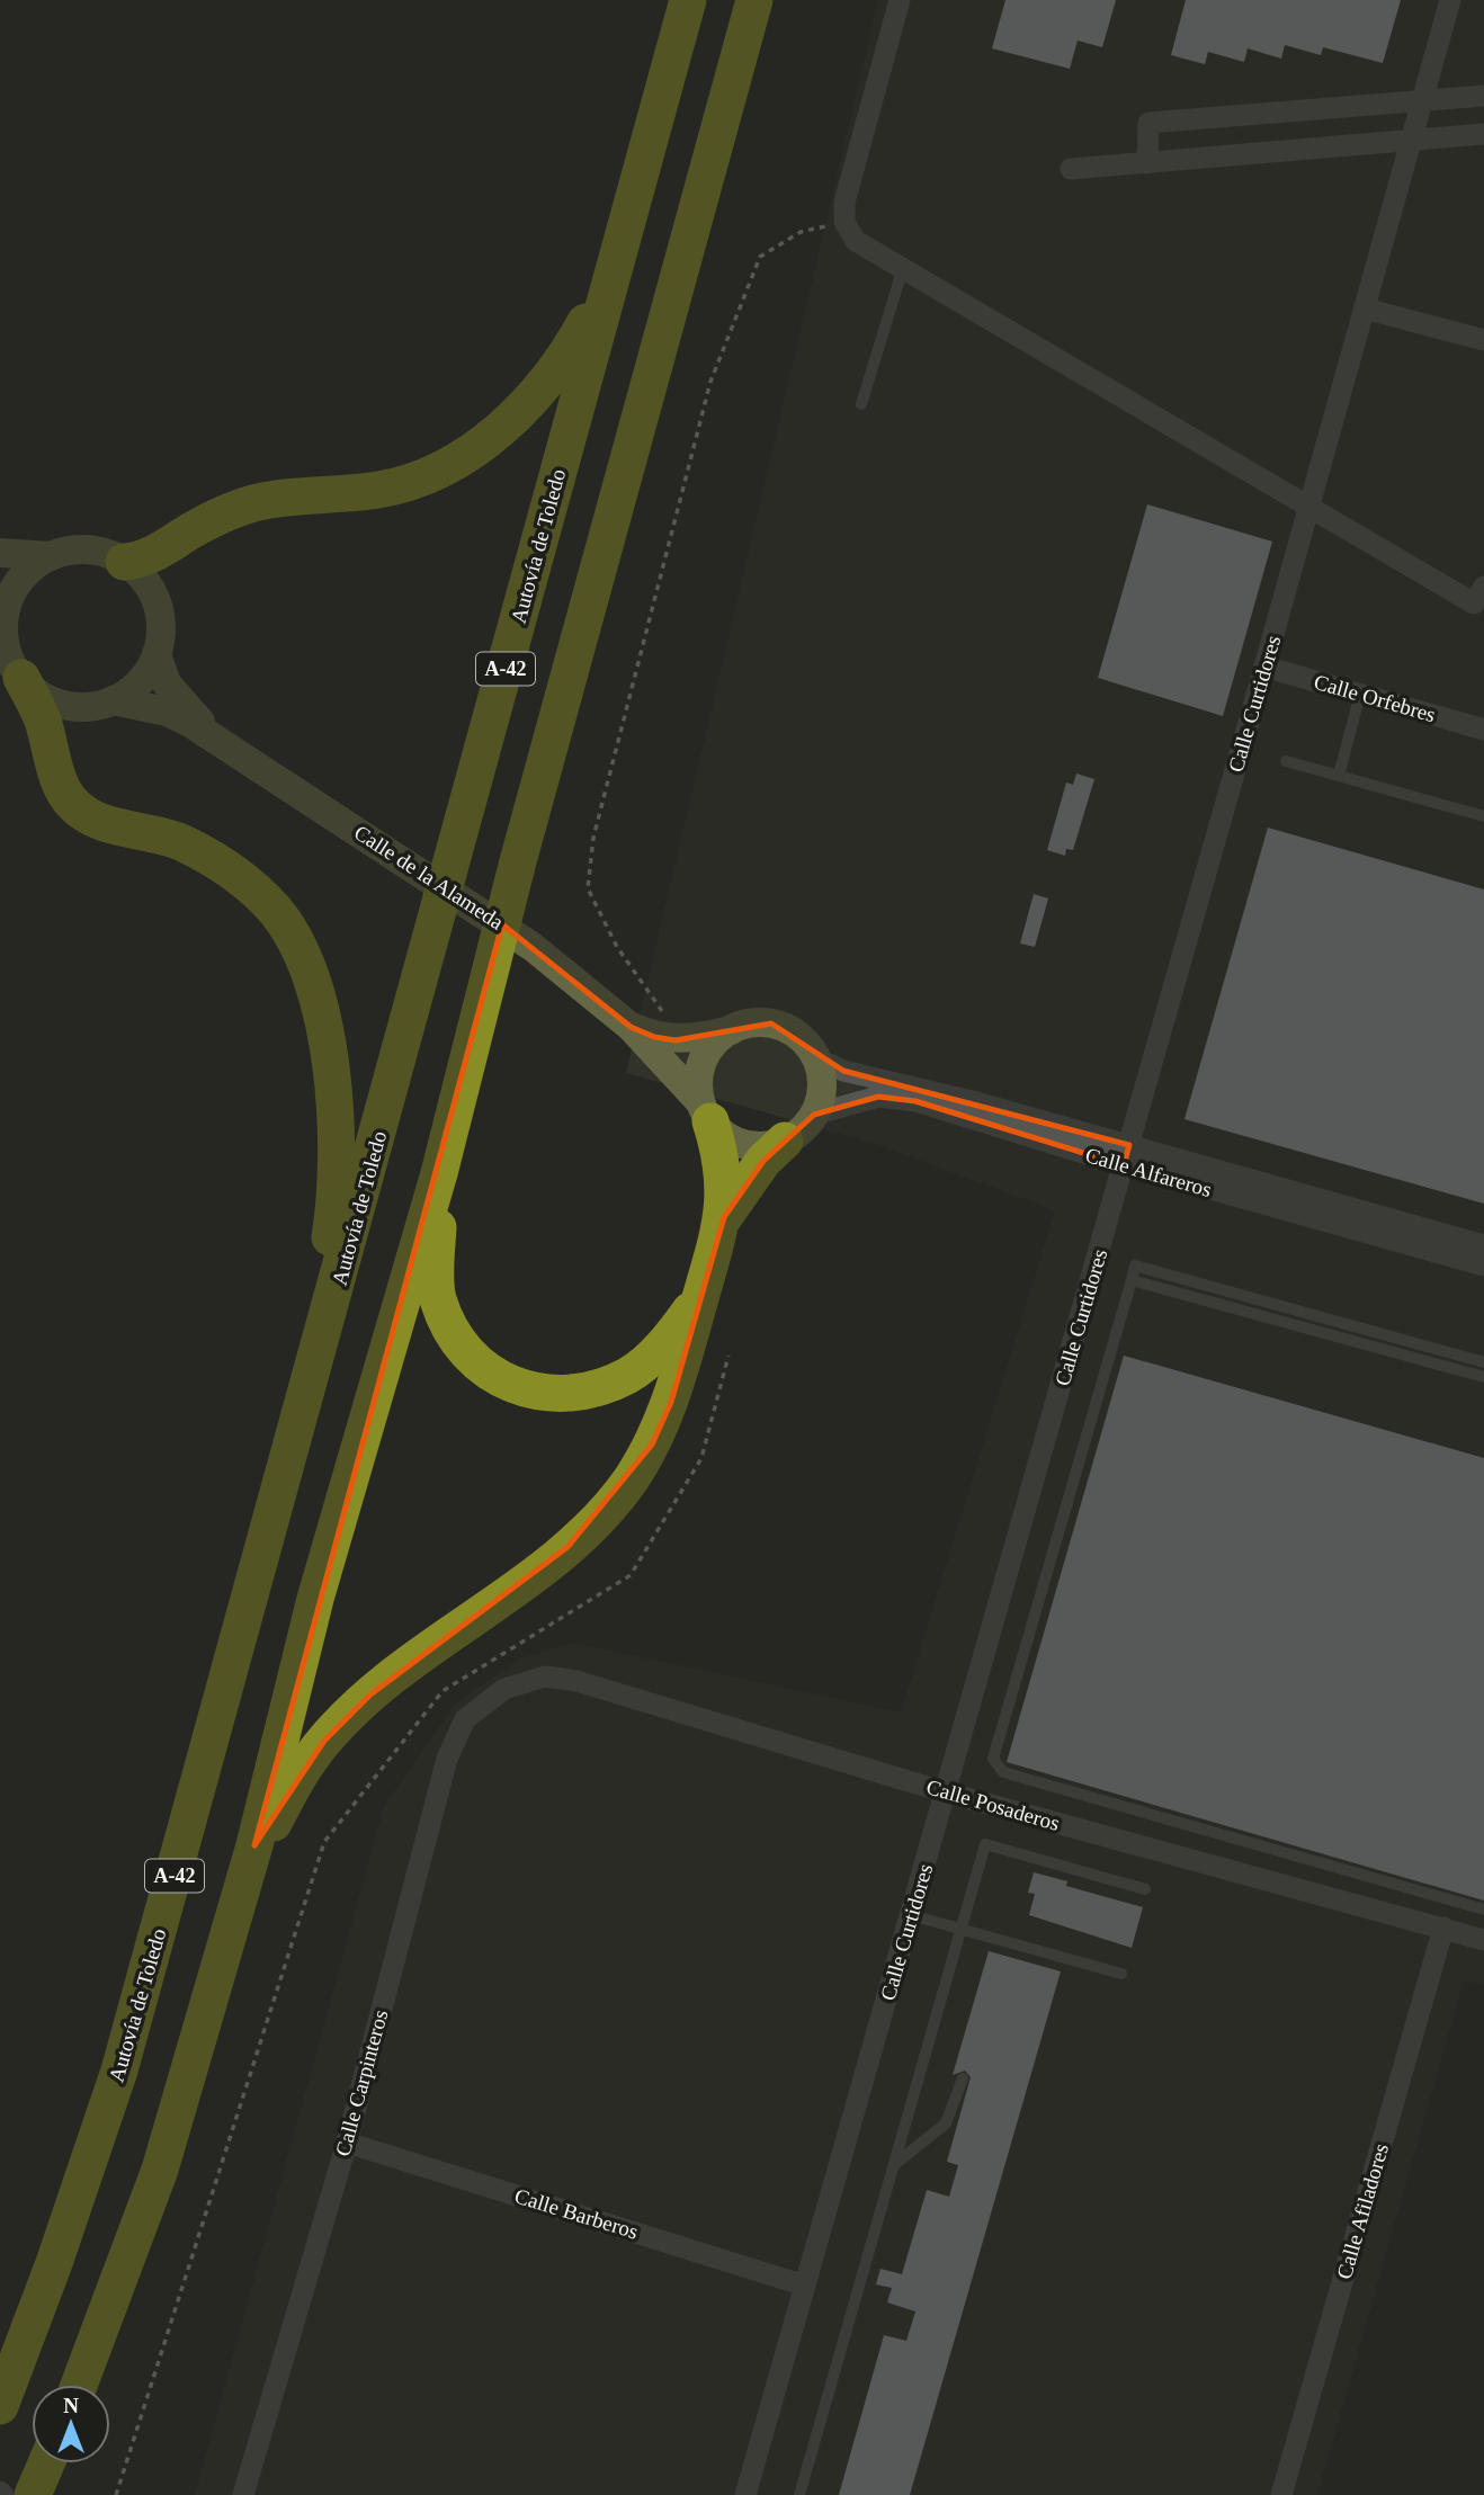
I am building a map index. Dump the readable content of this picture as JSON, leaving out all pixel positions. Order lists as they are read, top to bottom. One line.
{"streets":{"highway":["Autovía de Toledo","A-42"],"street":["Calle Orfebres","Calle Curtidores","Calle de la Alameda","Calle Alfareros","Calle Posaderos","Calle Carpinteros","Calle Afiladores","Calle Barberos"]},"crossings":[["Calle Orfebres","Calle Curtidores"],["Calle Curtidores","Calle Alfareros"],["Calle Curtidores","Calle Posaderos"],["Calle Curtidores","Calle Barberos"],["Calle de la Alameda","Calle Alfareros"],["Calle Posaderos","Calle Carpinteros"],["Calle Posaderos","Calle Afiladores"],["Calle Carpinteros","Calle Barberos"]],"north":"top"}
